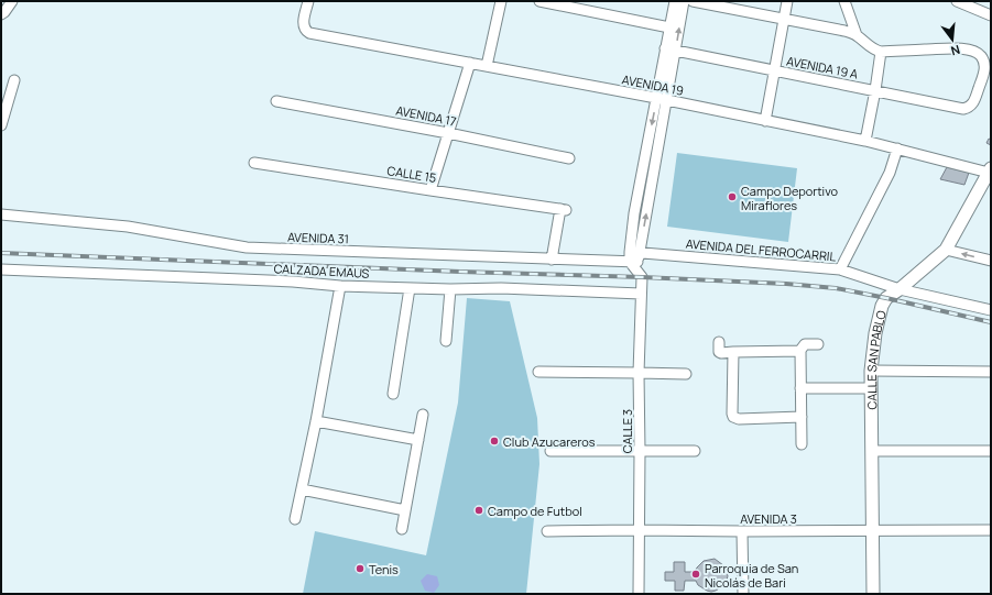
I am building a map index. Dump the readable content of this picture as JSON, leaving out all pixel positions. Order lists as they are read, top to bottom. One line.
{"streets":{"street":["AVENIDA 19 A","AVENIDA 19","AVENIDA 17","CALLE 15","AVENIDA 31","AVENIDA DEL FERROCARRIL","CALZADA EMAUS","CALLE SAN PABLO","CALLE 3","AVENIDA 3"]},"crossings":[["AVENIDA 19","CALLE SAN PABLO"],["CALLE 15","AVENIDA 31"],["AVENIDA 31","AVENIDA DEL FERROCARRIL"],["AVENIDA 31","CALLE 3"],["AVENIDA DEL FERROCARRIL","CALLE SAN PABLO"],["AVENIDA DEL FERROCARRIL","CALLE 3"],["CALZADA EMAUS","CALLE 3"],["CALLE SAN PABLO","AVENIDA 3"],["CALLE 3","AVENIDA 3"]],"places":["Campo Deportivo Miraflores","Club Azucareros","Campo de Futbol","Tenis","Parroquia de San Nicolás de Bari"],"north":"bottom"}
